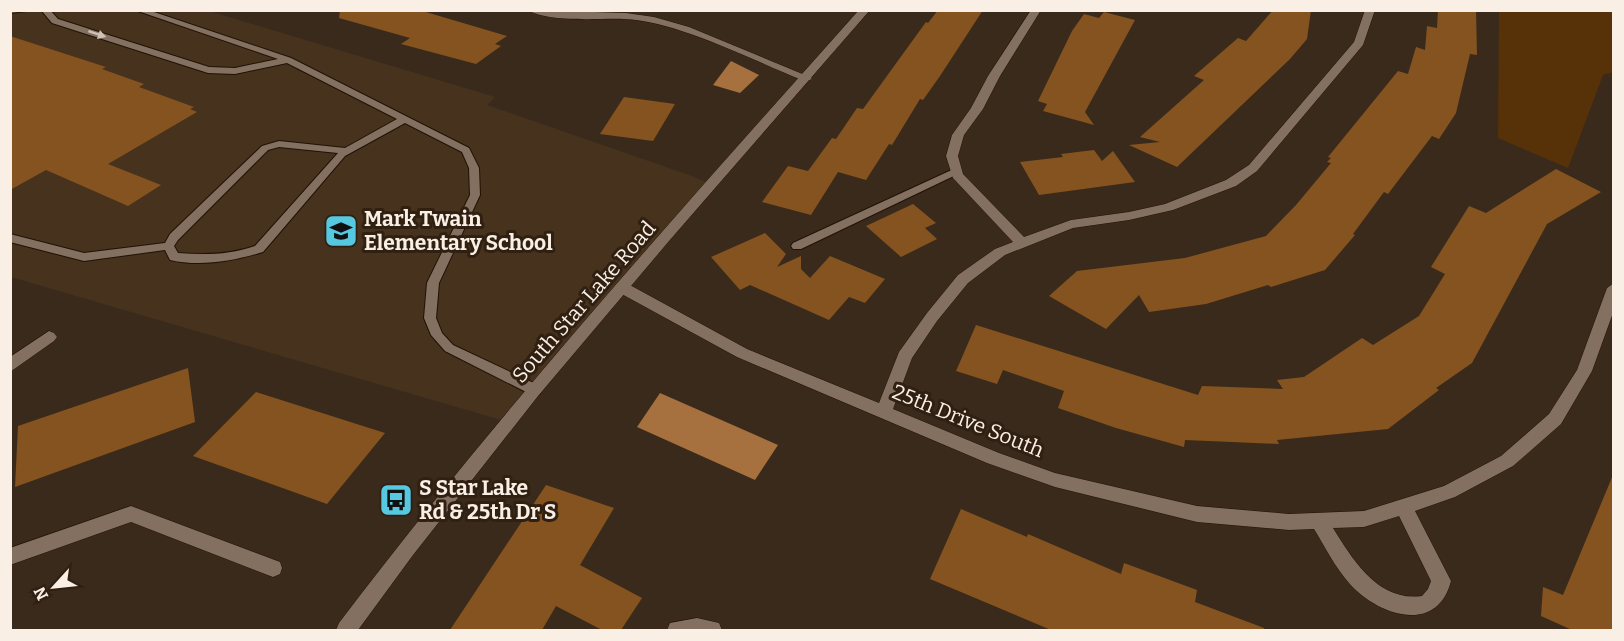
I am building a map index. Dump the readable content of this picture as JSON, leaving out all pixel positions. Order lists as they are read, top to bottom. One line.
{"streets":{"street":["South Star Lake Road","25th Drive South"]},"crossings":[["South Star Lake Road","25th Drive South"]],"places":{"school or university":["Mark Twain Elementary School"],"bus stop":["S Star Lake Rd & 25th Dr S"]},"north":"bottom left"}
